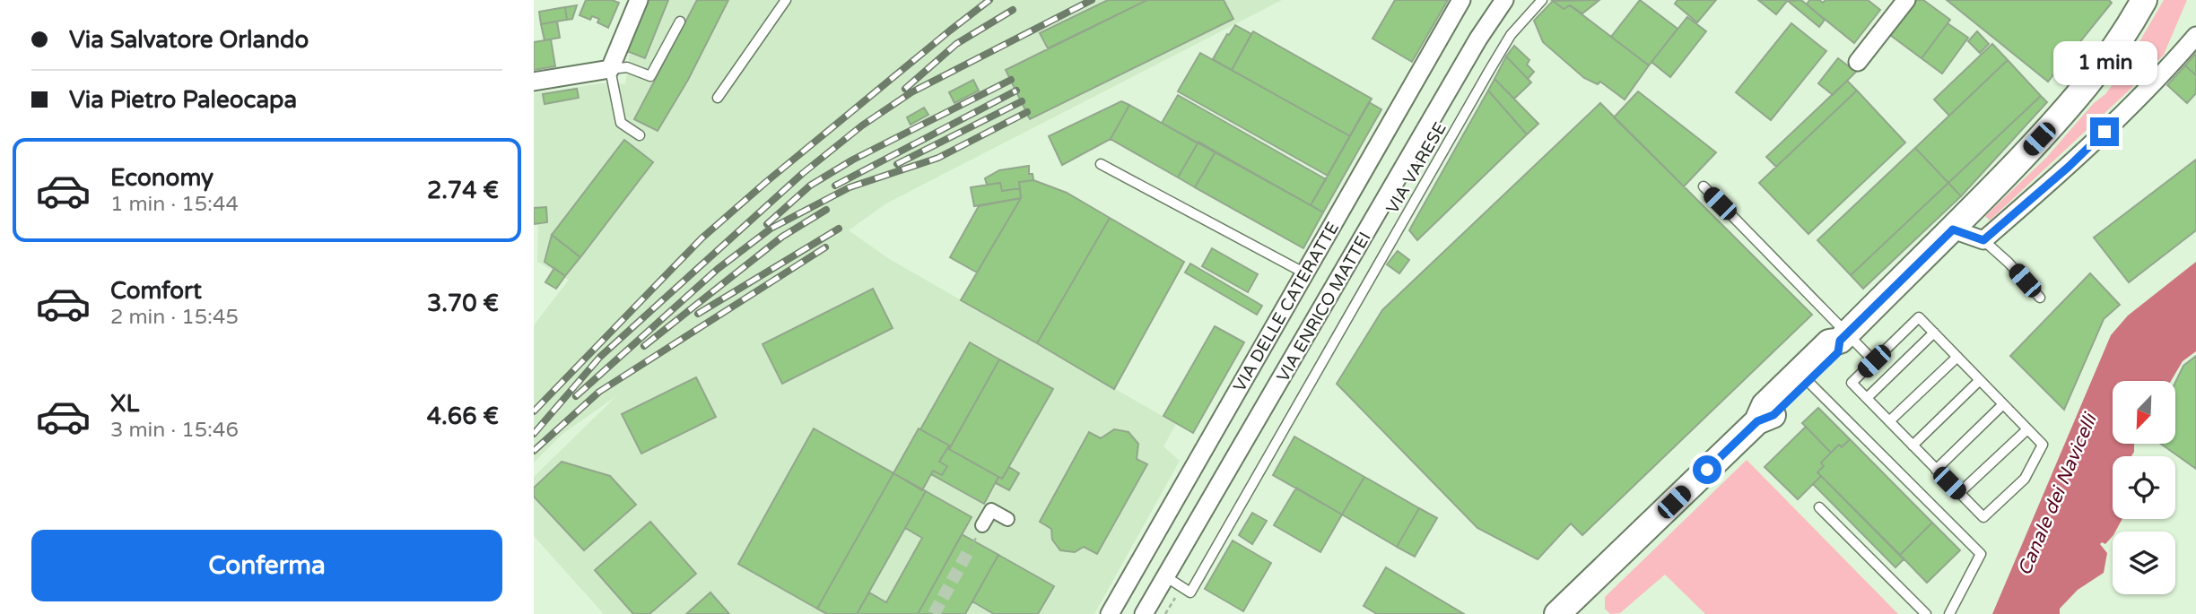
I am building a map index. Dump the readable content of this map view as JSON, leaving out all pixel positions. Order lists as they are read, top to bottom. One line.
{"streets":{"street":["VIA DELLE CATERATTE","VIA ENRICO MATTEI"],"lane":["VIA VARESE"]},"water":["Canale dei Navicelli"],"north":"bottom left","page":{"banner":["Via Salvatore Orlando","Via Pietro Paleocapa"],"bubble":"1 min","list":[{"name":"Economy","note":"1 min · 15:44","value":"2.74 €"},{"name":"Comfort","note":"2 min · 15:45","value":"3.70 €"},{"name":"XL","note":"3 min · 15:46","value":"4.66 €"}],"buttons":"Conferma"}}
